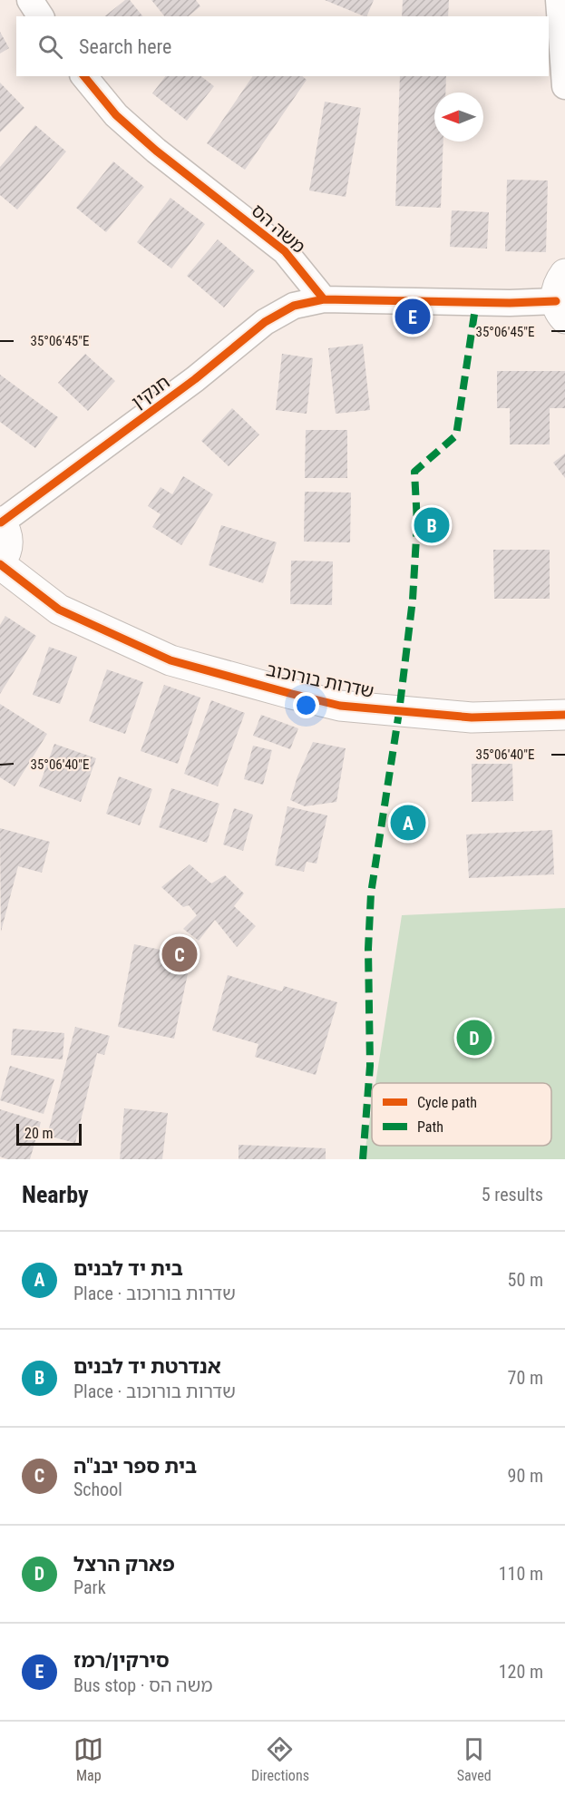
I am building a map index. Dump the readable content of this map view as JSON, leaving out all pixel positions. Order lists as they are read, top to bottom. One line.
{"streets":{"street":["משה הס","חנקין","שדרות בורוכוב"]},"crossings":[["משה הס","חנקין"]],"legend":["Cycle path","Path"],"scale_bar":"20 m","north":"left","page":{"search":"Search here","pins":["E","B","A","C","D"],"scale":"20 m","heading":["Nearby","5 results"],"list":[{"mark":"A","name":"בית יד לבנים","note":"Place · שדרות בורוכוב","value":"50 m"},{"mark":"B","name":"אנדרטת יד לבנים","note":"Place · שדרות בורוכוב","value":"70 m"},{"mark":"C","name":"בית ספר יבנ\"ה","note":"School","value":"90 m"},{"mark":"D","name":"פארק הרצל","note":"Park","value":"110 m"},{"mark":"E","name":"סירקין/רמז","note":"Bus stop · משה הס","value":"120 m"}],"nav":["Map","Directions","Saved"]},"coordinates":["35°06'45\"E","35°06'40\"E"]}
